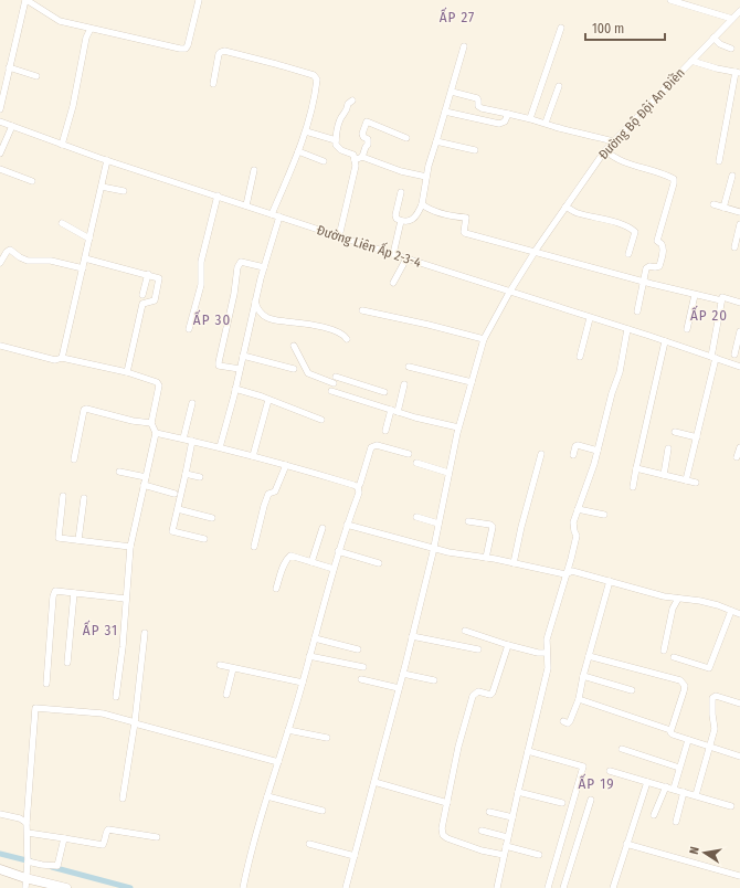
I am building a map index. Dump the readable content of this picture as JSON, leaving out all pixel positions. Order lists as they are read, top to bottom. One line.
{"streets":{"street":["Đường Bộ Đội An Điền","Đường Liên Ấp 2-3-4"]},"crossings":[["Đường Bộ Đội An Điền","Đường Liên Ấp 2-3-4"]],"districts":["ẤP 27","ẤP 20","ẤP 30","ẤP 31","ẤP 19"],"scale_bar":"100 m","north":"left"}
